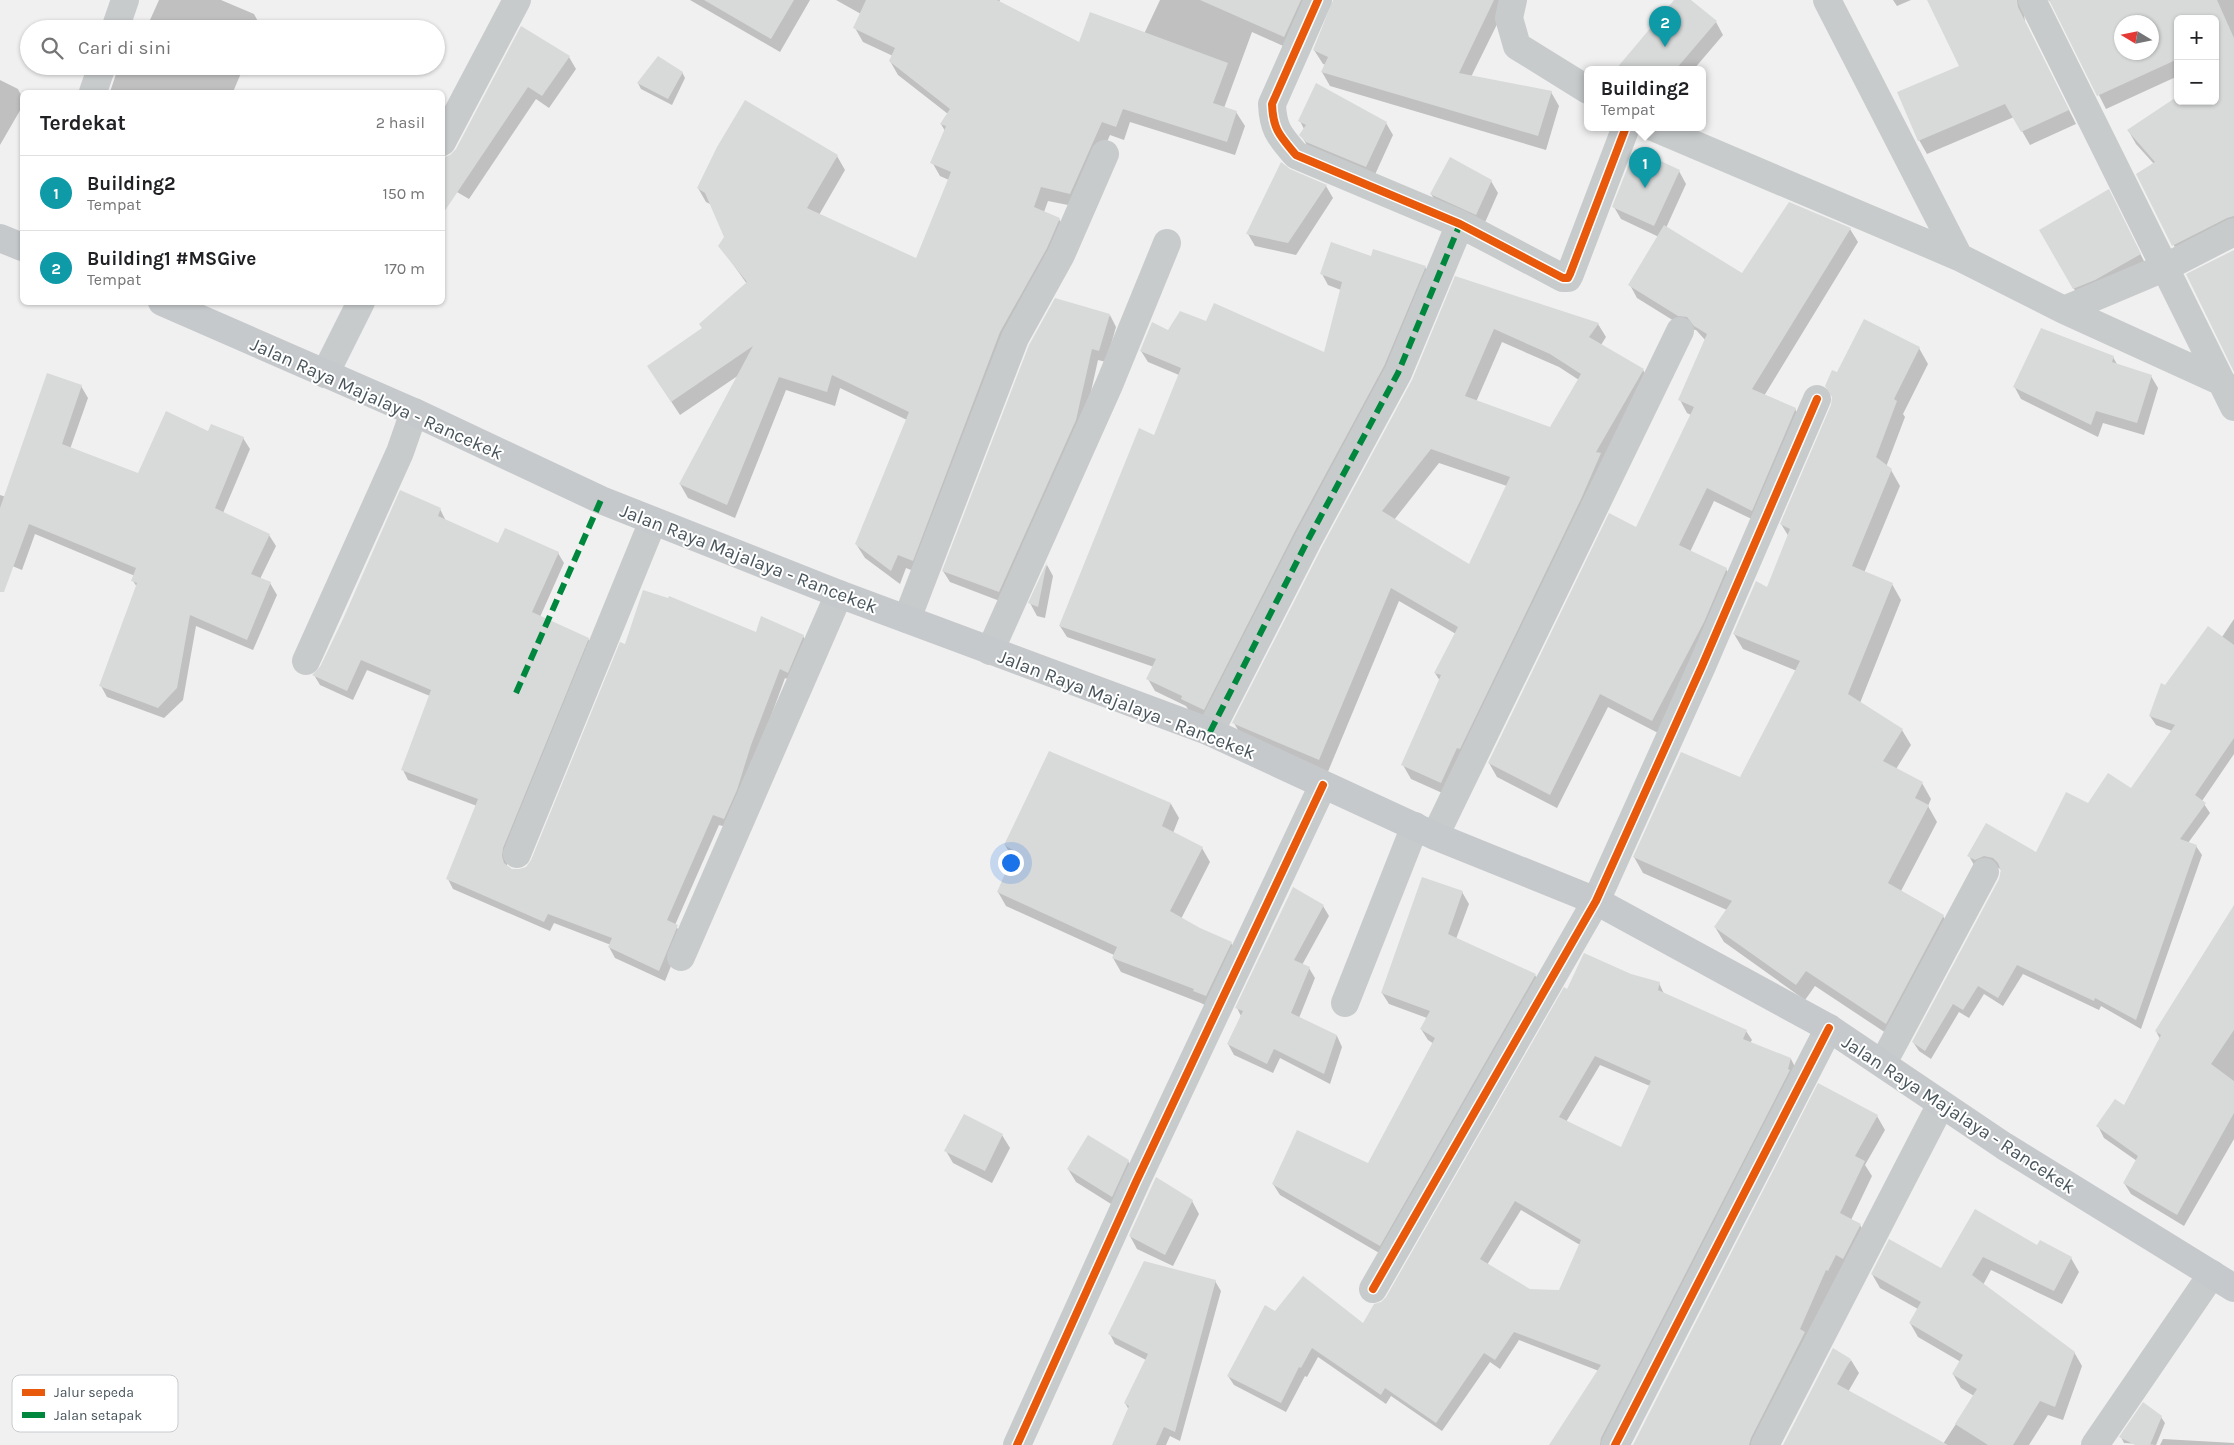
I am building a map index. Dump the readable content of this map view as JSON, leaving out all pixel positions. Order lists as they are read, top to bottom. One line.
{"streets":{"main road":["Jalan Raya Majalaya - Rancekek"]},"legend":["Jalur sepeda","Jalan setapak"],"north":"left","page":{"pins":["2","1"],"map_buttons":["+","−"],"search":"Cari di sini","popup":["Building2","Tempat"],"heading":["Terdekat","2 hasil"],"list":[{"mark":"1","name":"Building2","note":"Tempat","value":"150 m"},{"mark":"2","name":"Building1 #MSGive","note":"Tempat","value":"170 m"}]}}
